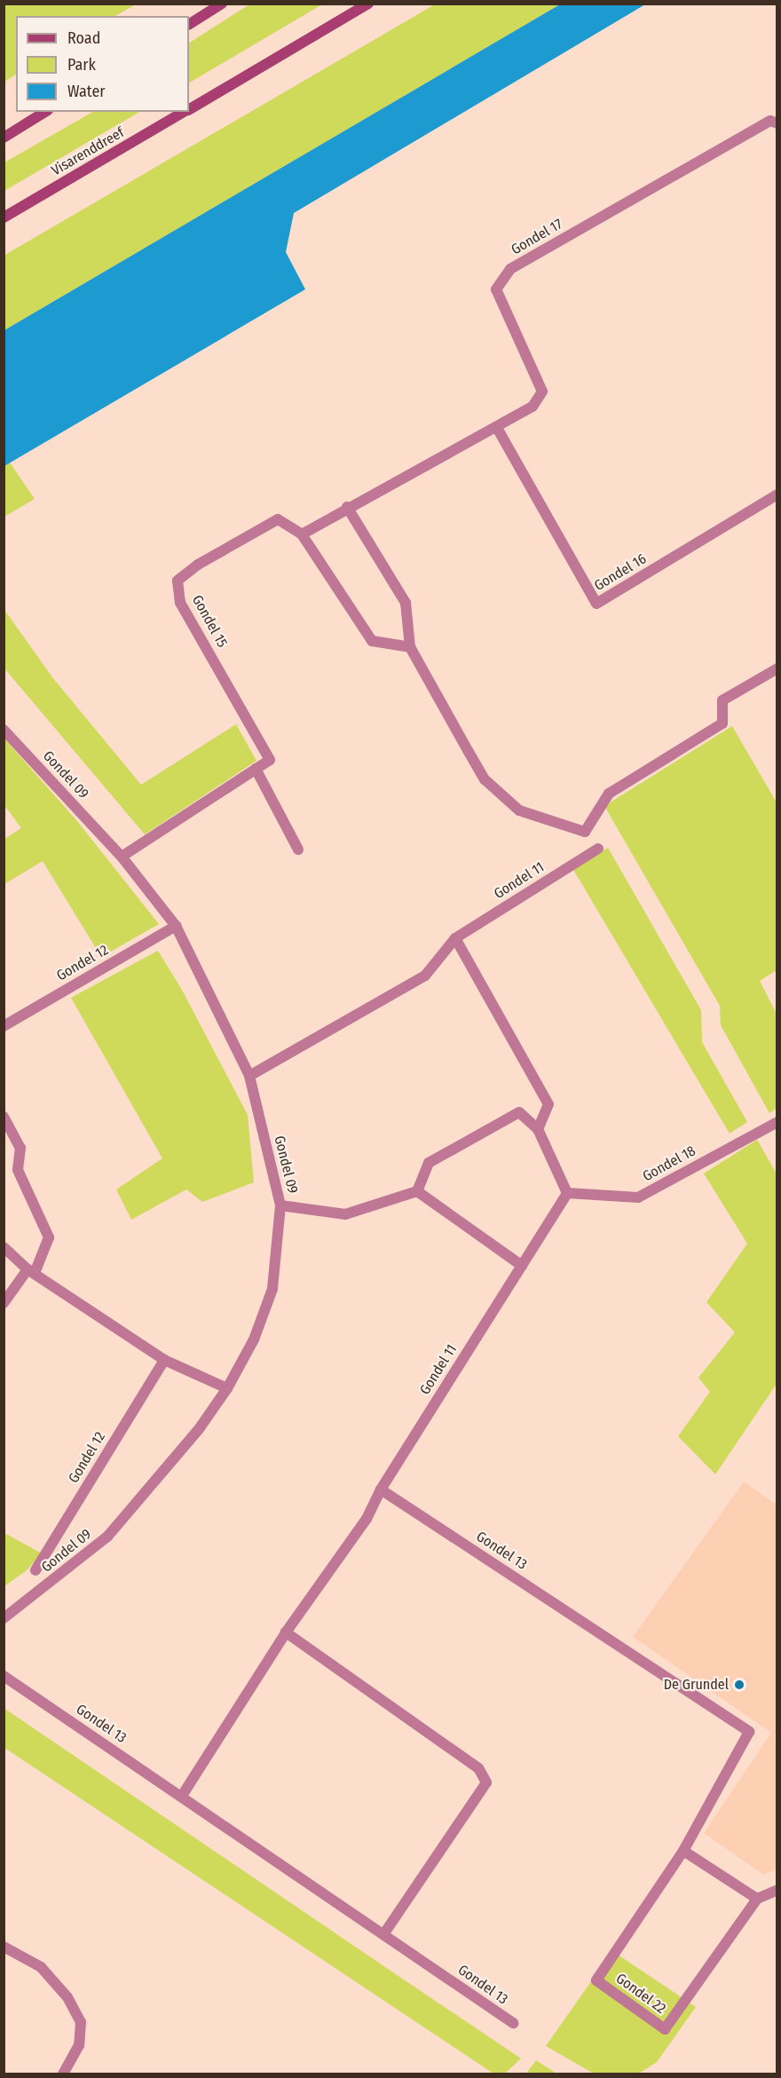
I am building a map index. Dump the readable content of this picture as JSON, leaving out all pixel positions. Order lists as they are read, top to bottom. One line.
{"streets":{"main road":["Visarenddreef"],"street":["Gondel 17","Gondel 16","Gondel 15","Gondel 09","Gondel 11","Gondel 12","Gondel 18","Gondel 13","Gondel 22"]},"crossings":[["Gondel 17","Gondel 16"],["Gondel 15","Gondel 09"],["Gondel 09","Gondel 11"],["Gondel 09","Gondel 12"],["Gondel 11","Gondel 18"],["Gondel 11","Gondel 13"],["Gondel 13","Gondel 22"]],"places":["De Grundel"],"legend":["Road","Park","Water"]}
